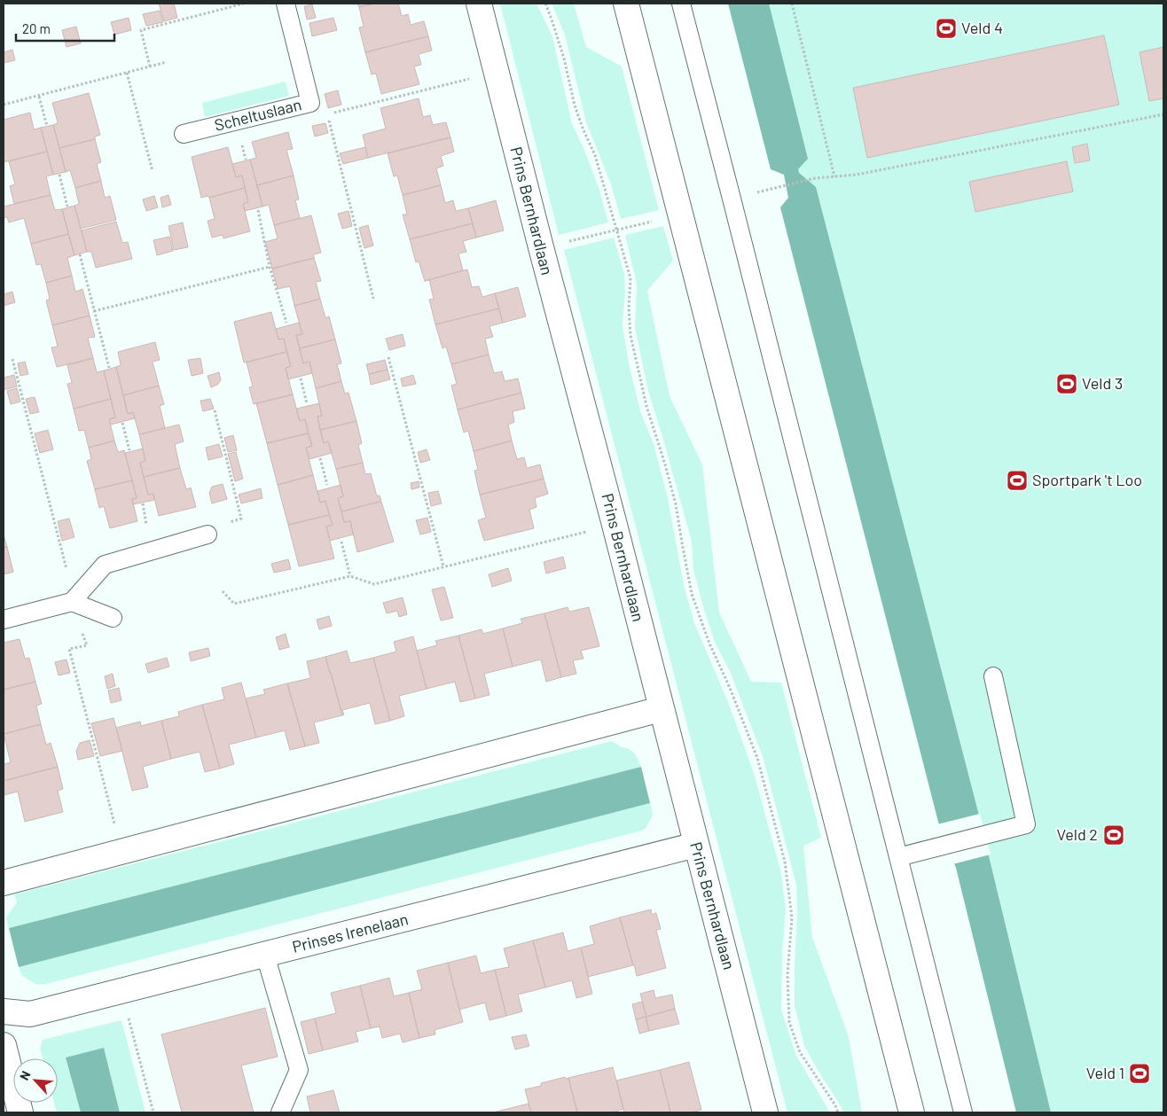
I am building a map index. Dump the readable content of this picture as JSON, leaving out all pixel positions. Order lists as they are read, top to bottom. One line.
{"streets":{"street":["Prins Bernhardlaan","Prinses Irenelaan"],"lane":["Scheltuslaan"]},"crossings":[["Prins Bernhardlaan","Prinses Irenelaan"]],"places":{"sports":["Veld 4","Veld 3","Sportpark 't Loo","Veld 2","Veld 1"]},"scale_bar":"20 m","north":"top left"}
